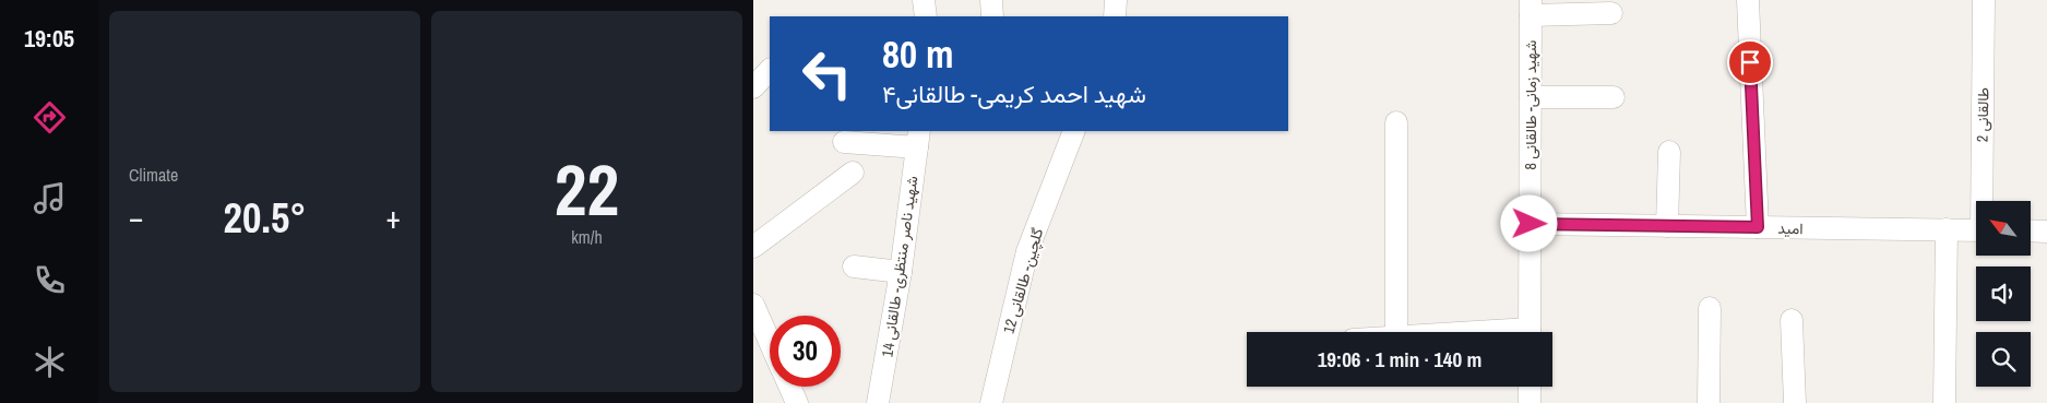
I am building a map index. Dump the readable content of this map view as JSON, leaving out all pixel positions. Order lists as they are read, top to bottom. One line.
{"streets":{"street":["شهید زمانی- طالقانی 8","طالقانی 2","امید","شهید ناصر منتظری- طالقانی 14","گلچین- طالقانی 12"]},"crossings":[["شهید زمانی- طالقانی 8","امید"]],"north":"top left","page":{"tabs":"19:05","tile":["Climate",["22","km/h"]],"turn":["80 m","شهید احمد کریمی- طالقانی۴"],"heat":["−","20.5°","+"],"limit":"30","trip":"19:06 · 1 min · 140 m"}}
